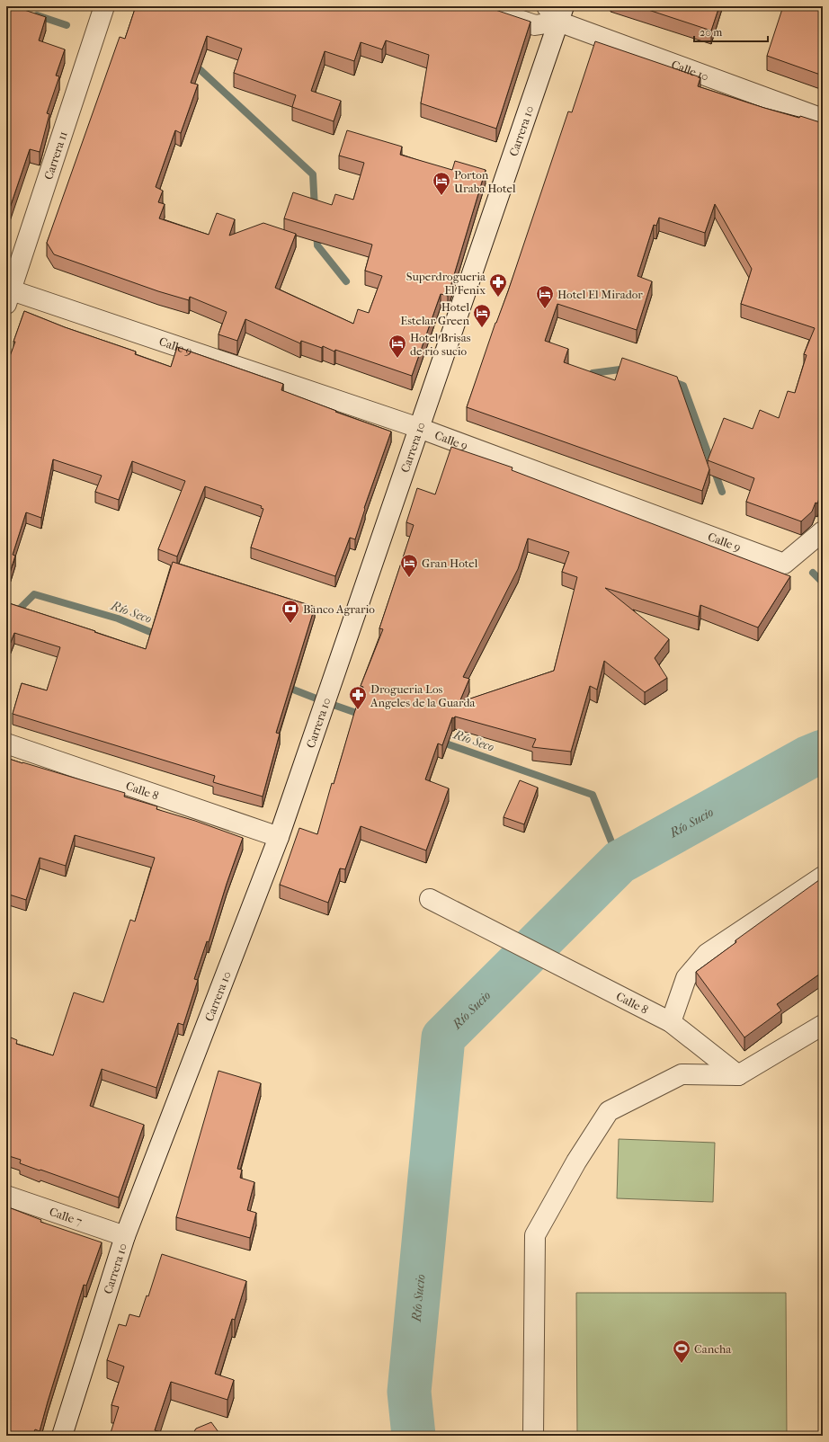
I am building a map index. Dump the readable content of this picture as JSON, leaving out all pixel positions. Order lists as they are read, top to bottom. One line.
{"streets":{"street":["Calle 10","Carrera 10","Carrera 11","Calle 9","Calle 8","Calle 7"]},"crossings":[["Calle 10","Carrera 10"],["Carrera 10","Calle 9"],["Carrera 10","Calle 8"],["Carrera 10","Calle 7"],["Carrera 11","Calle 9"]],"water":["Río Seco","Río Sucio"],"places":{"hotel":["Porton Uraba Hotel","Hotel El Mirador","Hotel Estelar Green","Hotel Brisas de rio sucio","Gran Hotel"],"pharmacy":["Superdrogueria El Fenix","Drogueria Los Angeles de la Guarda"],"bank":["Banco Agrario"],"sports":["Cancha"]},"scale_bar":"20 m"}
